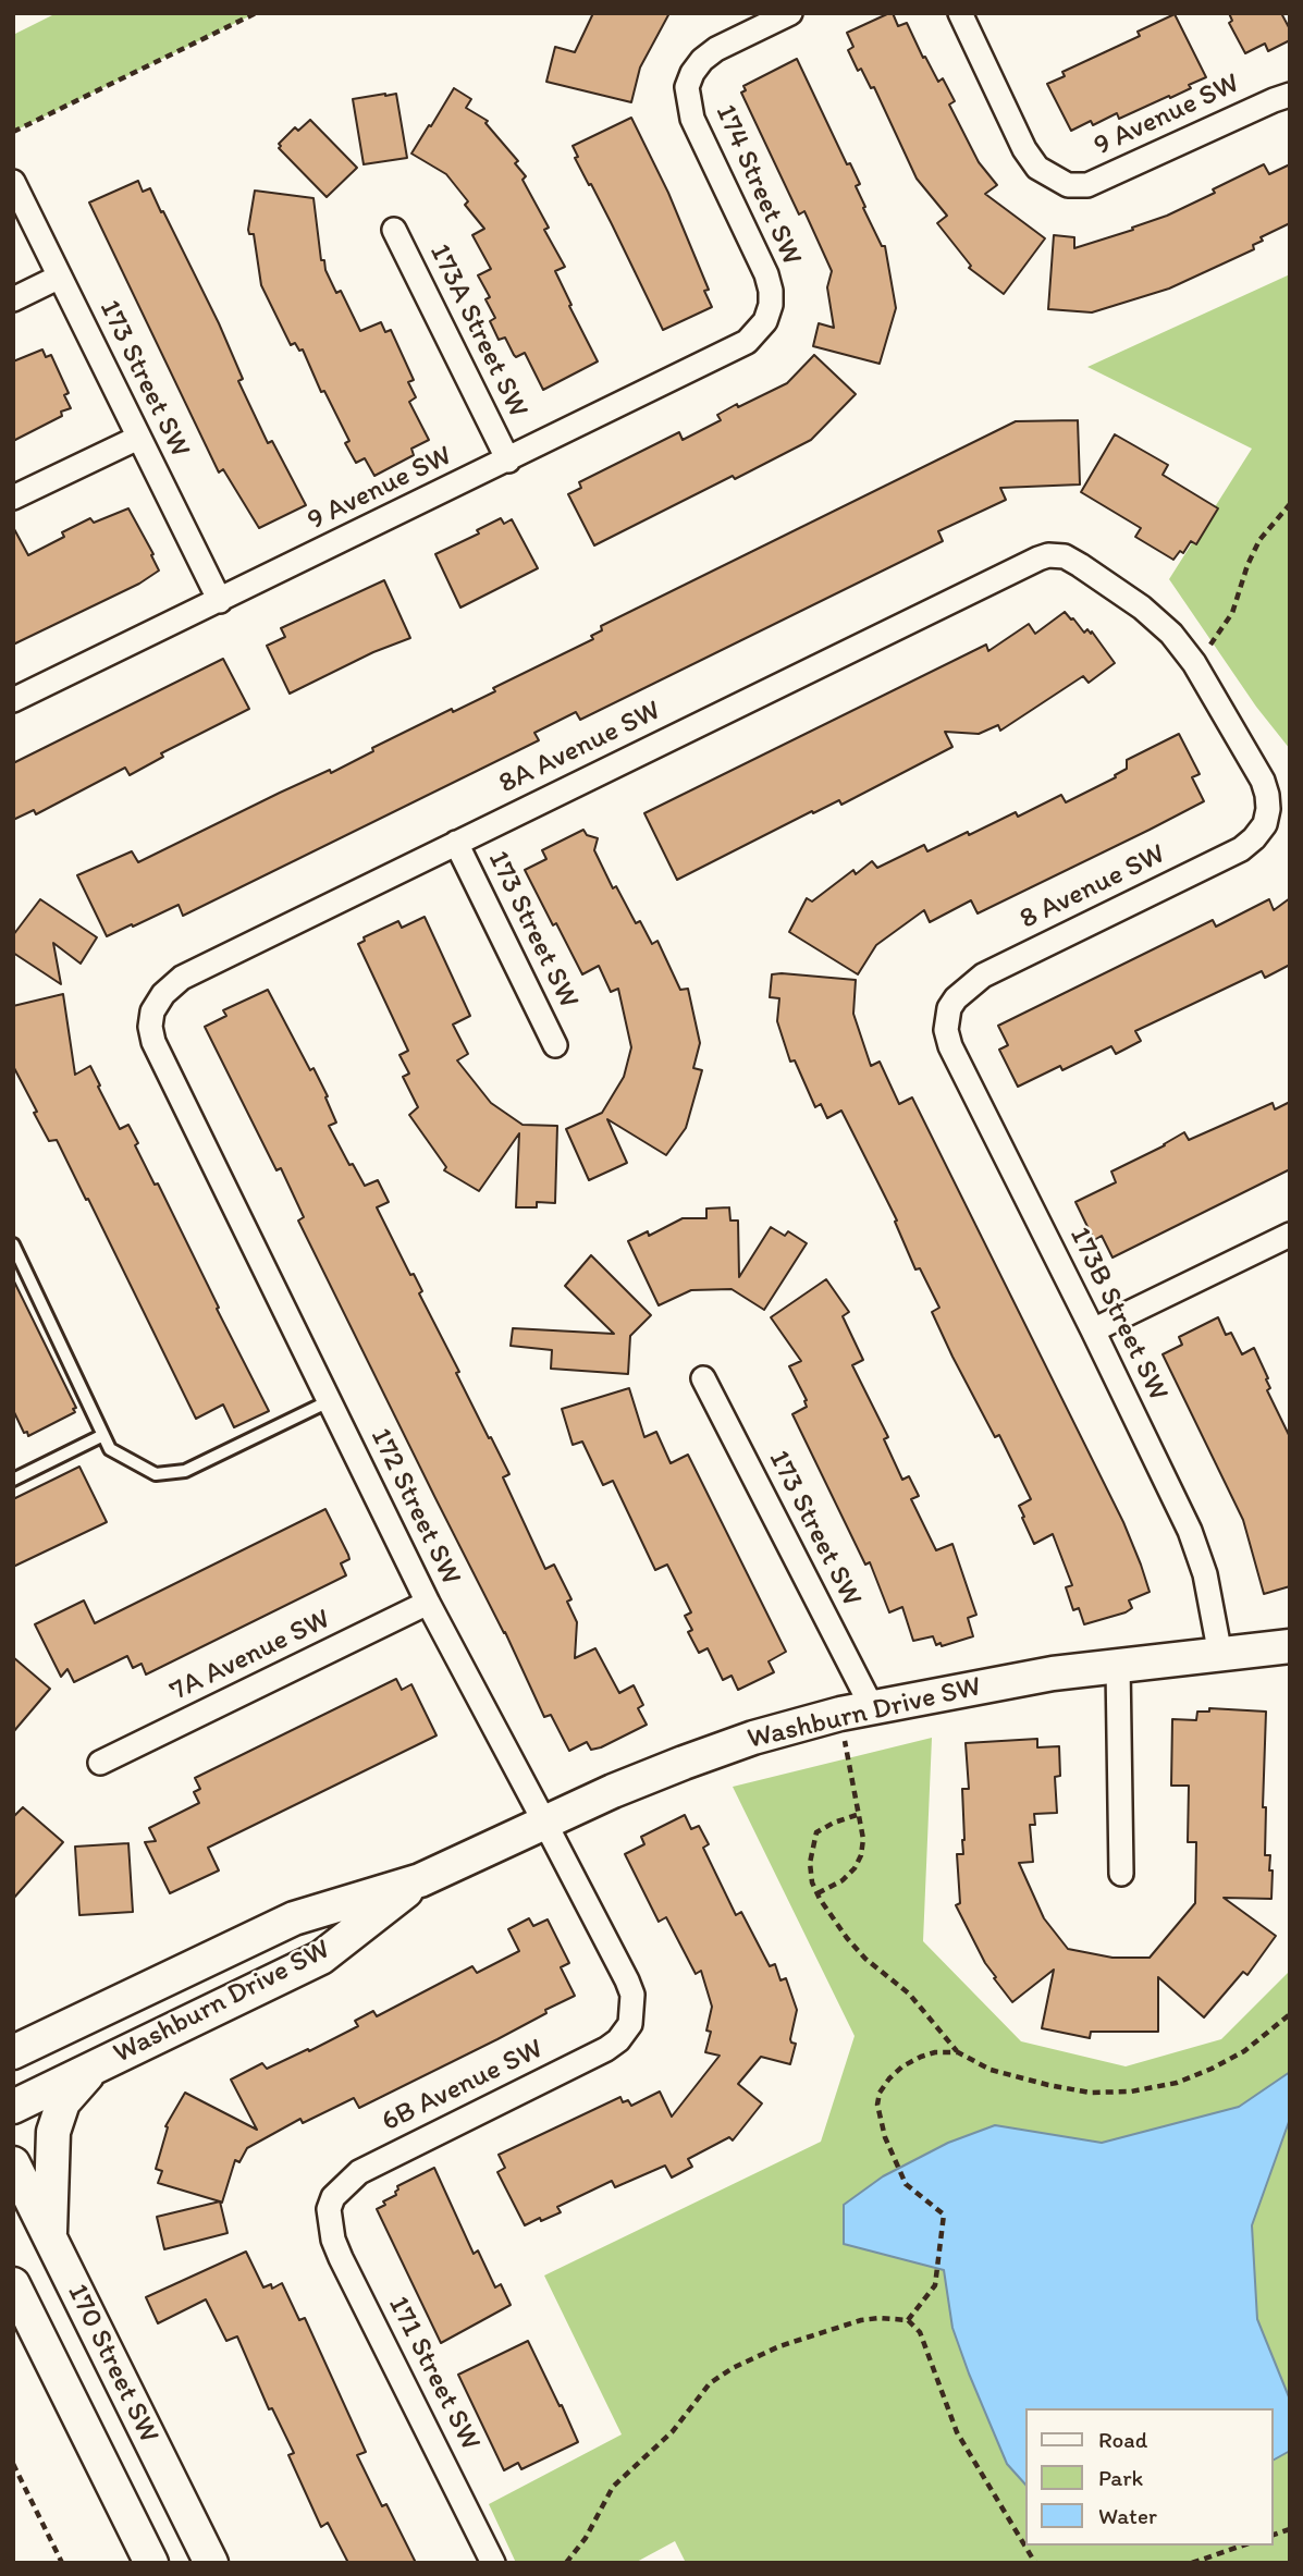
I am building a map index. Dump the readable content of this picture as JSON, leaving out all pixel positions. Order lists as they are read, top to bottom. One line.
{"streets":{"street":["9 Avenue SW","174 Street SW","173A Street SW","173 Street SW","8A Avenue SW","8 Avenue SW","173B Street SW","172 Street SW","7A Avenue SW","Washburn Drive SW","6B Avenue SW","170 Street SW","171 Street SW"]},"crossings":[["9 Avenue SW","174 Street SW"],["9 Avenue SW","173A Street SW"],["9 Avenue SW","173 Street SW"],["173 Street SW","8A Avenue SW"],["173 Street SW","Washburn Drive SW"],["8A Avenue SW","8 Avenue SW"],["8A Avenue SW","172 Street SW"],["8 Avenue SW","173B Street SW"],["173B Street SW","Washburn Drive SW"],["172 Street SW","7A Avenue SW"],["172 Street SW","Washburn Drive SW"],["172 Street SW","6B Avenue SW"],["6B Avenue SW","171 Street SW"]],"legend":["Road","Park","Water"]}
